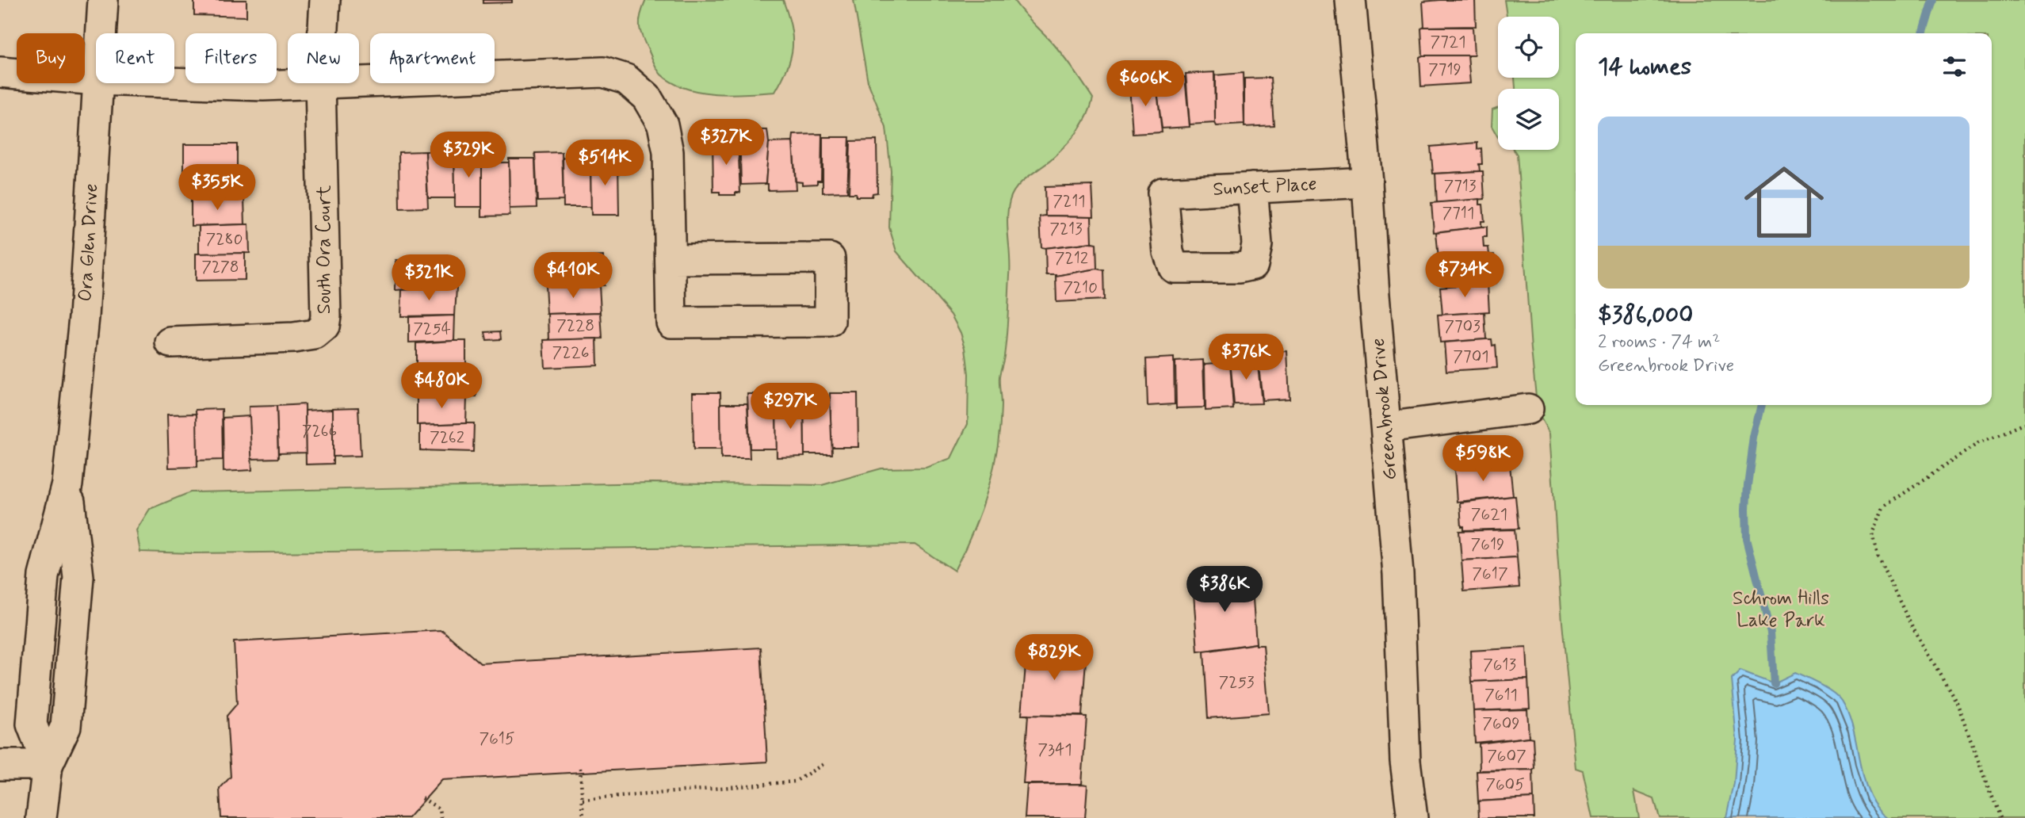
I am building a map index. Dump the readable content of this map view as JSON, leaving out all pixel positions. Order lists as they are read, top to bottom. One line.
{"streets":{"street":["Sunset Place","Ora Glen Drive","South Ora Court","Greenbrook Drive"]},"crossings":[["Sunset Place","Greenbrook Drive"]],"parks":["Schrom Hills Lake Park"],"house_numbers":["7721","7719","7713","7211","7711","7213","7280","7212","7278","7210","7228","7703","7254","7226","7701","7266","7262","7621","7619","7617","7613","7253","7611","7609","7615","7341","7607","7605"],"page":{"chip":["Buy","Rent","Filters","New","Apartment"],"heading":"14 homes","price":["$606K","$327K","$329K","$514K","$355K","$734K","$410K","$321K","$376K","$480K","$297K","$598K","$386K","$829K"],"list":[{"name":"$386,000","note":"2 rooms · 74 m² · Greenbrook Drive"}]}}
